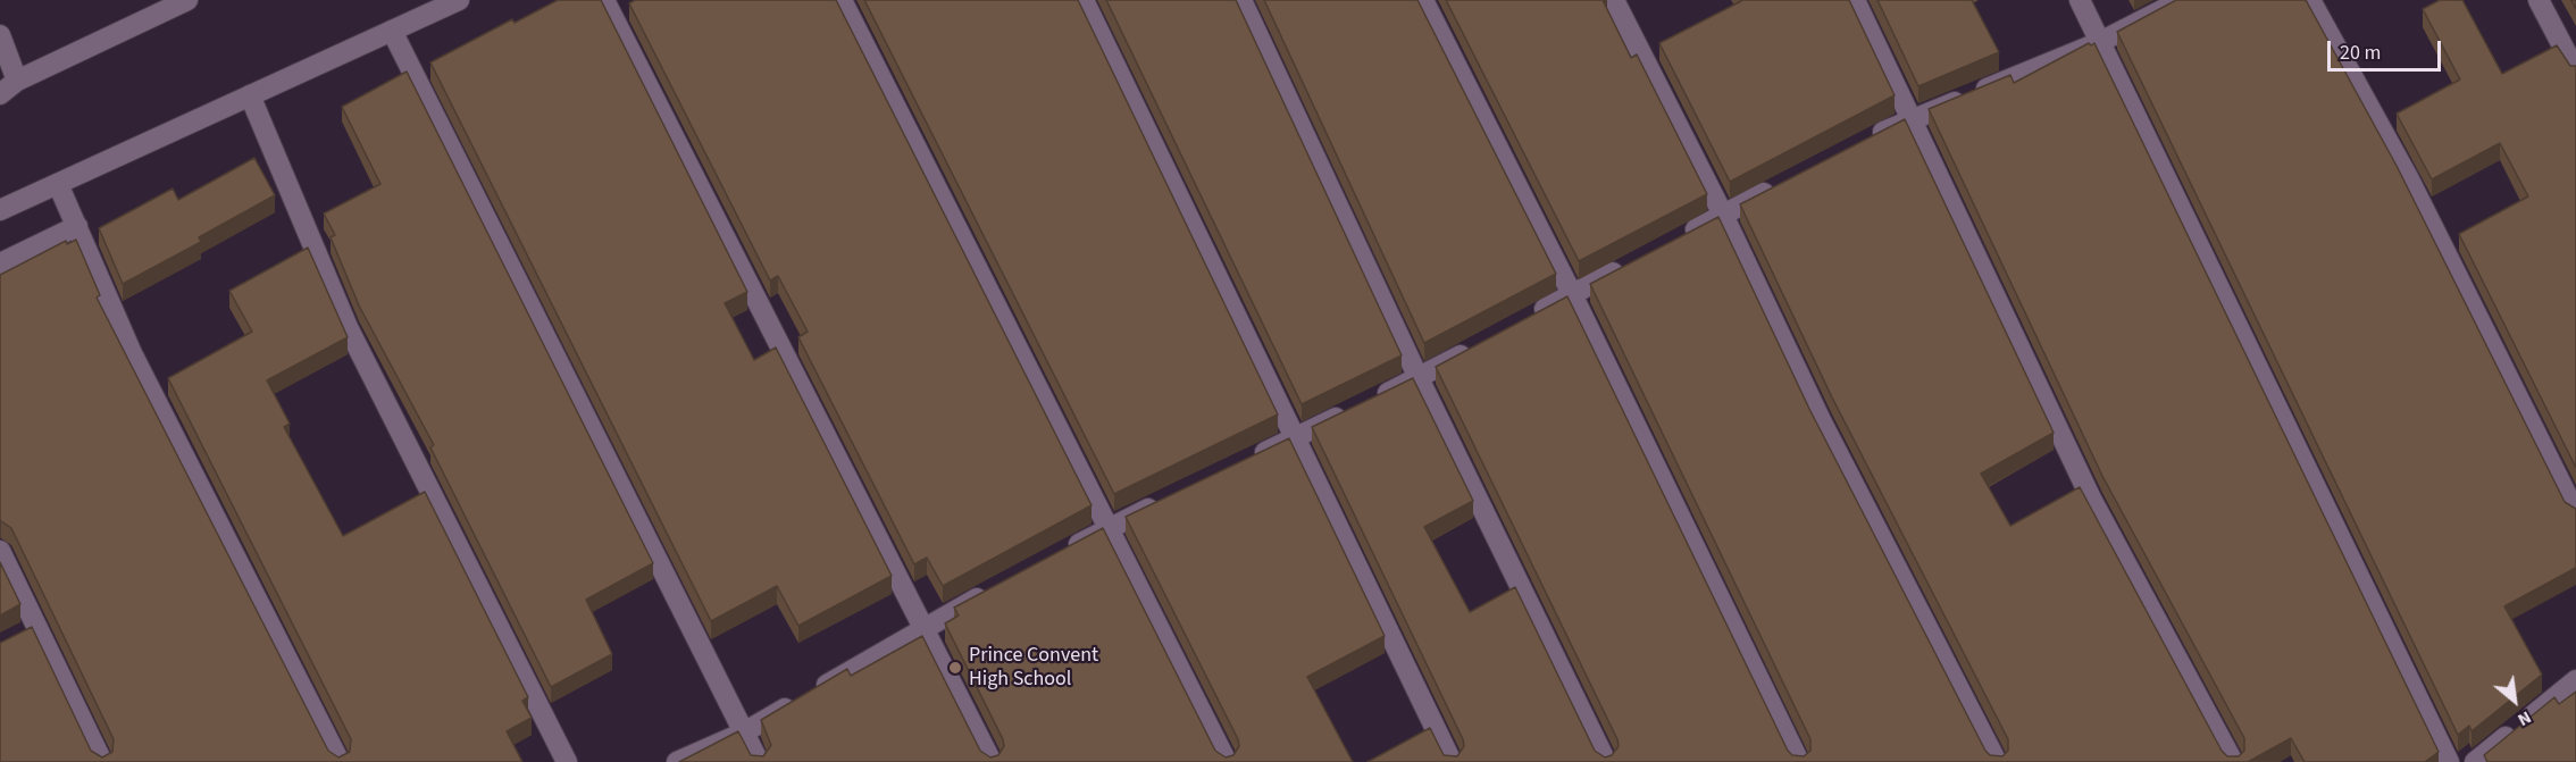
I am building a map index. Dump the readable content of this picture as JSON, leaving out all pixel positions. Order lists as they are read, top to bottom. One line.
{"places":["Prince Convent High School"],"scale_bar":"20 m","north":"bottom right"}
